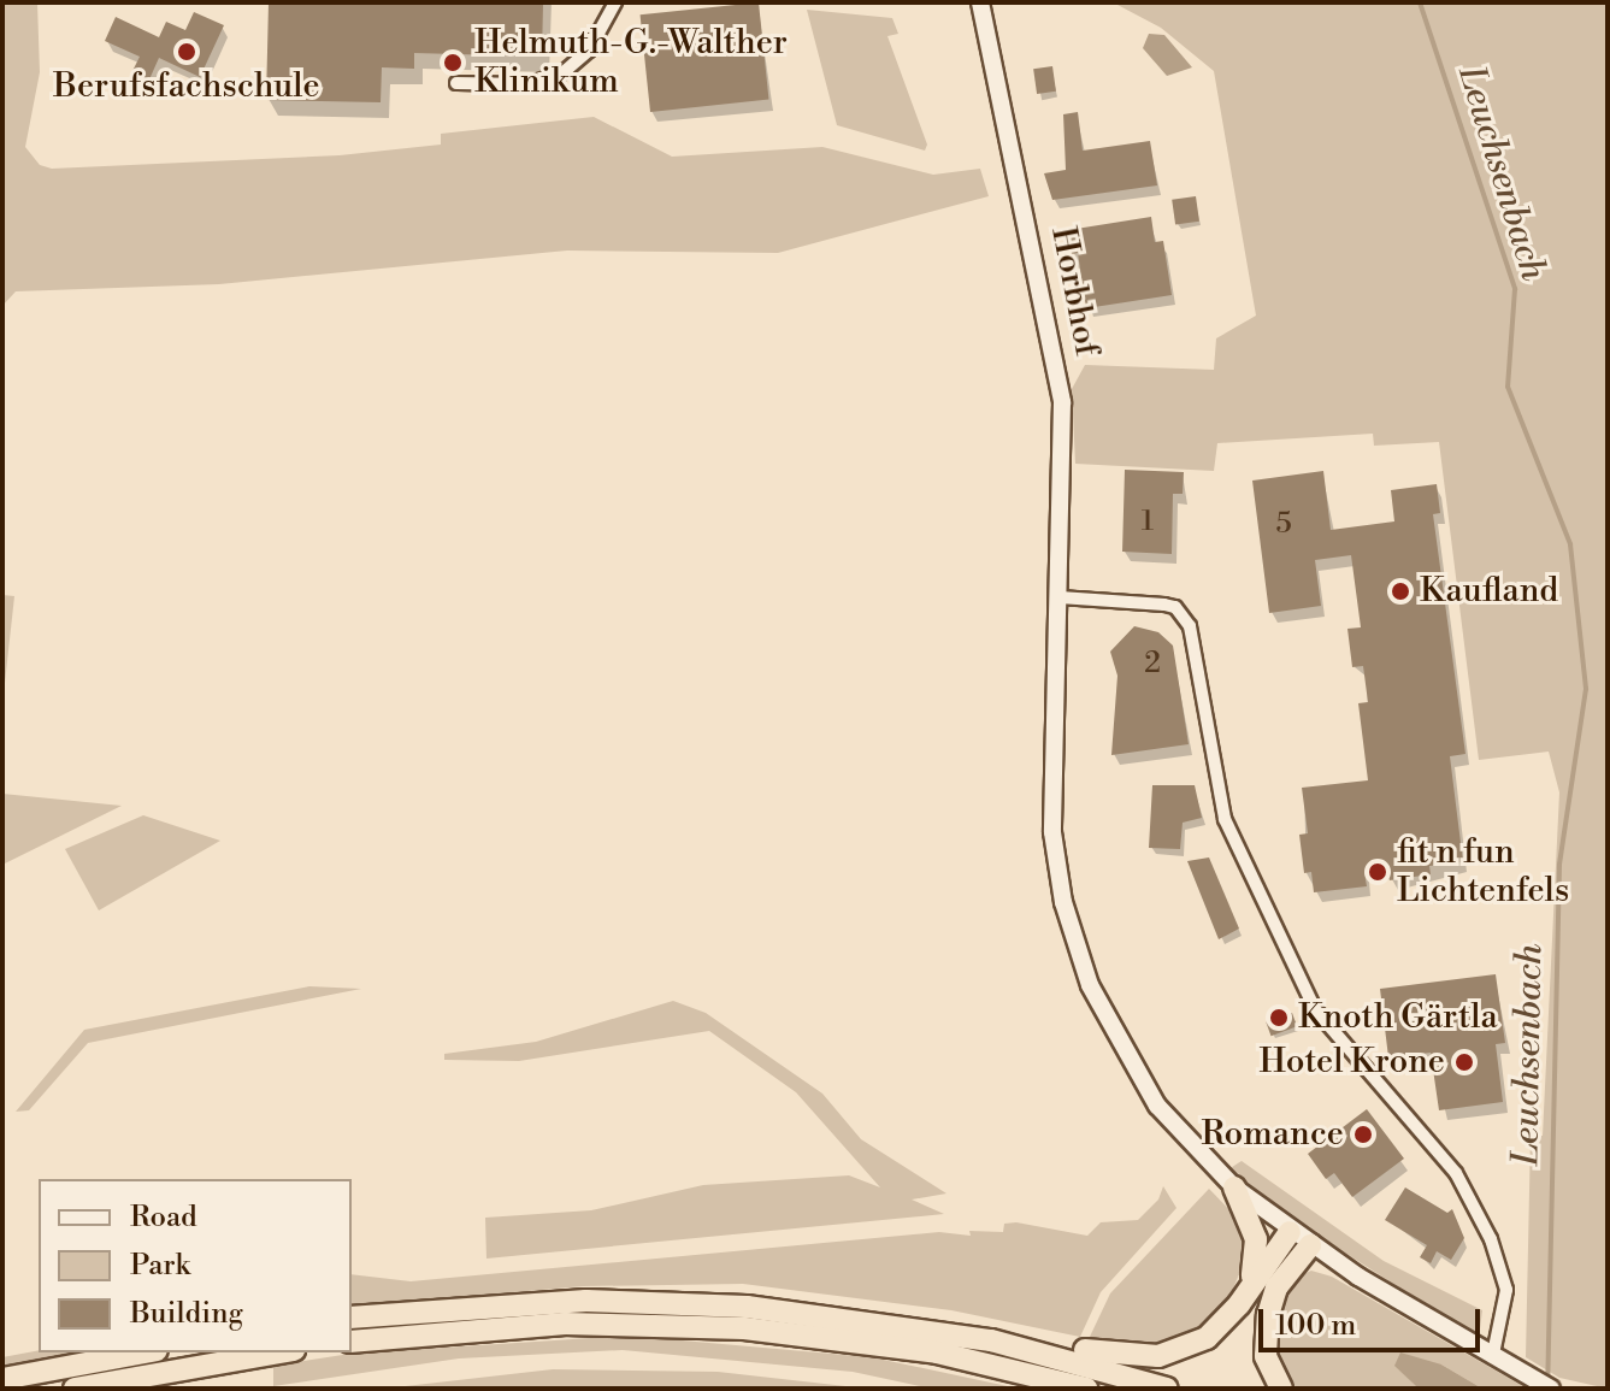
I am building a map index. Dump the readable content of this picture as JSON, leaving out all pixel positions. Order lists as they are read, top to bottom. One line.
{"streets":{"main road":["Horbhof"]},"water":["Leuchsenbach"],"places":["Berufsfachschule","Helmuth-G.-Walther Klinikum","Kaufland","fit n fun Lichtenfels","Knoth Gärtla","Hotel Krone","Romance"],"house_numbers":["1","5","2"],"legend":["Road","Park","Building"],"scale_bar":"100 m"}
